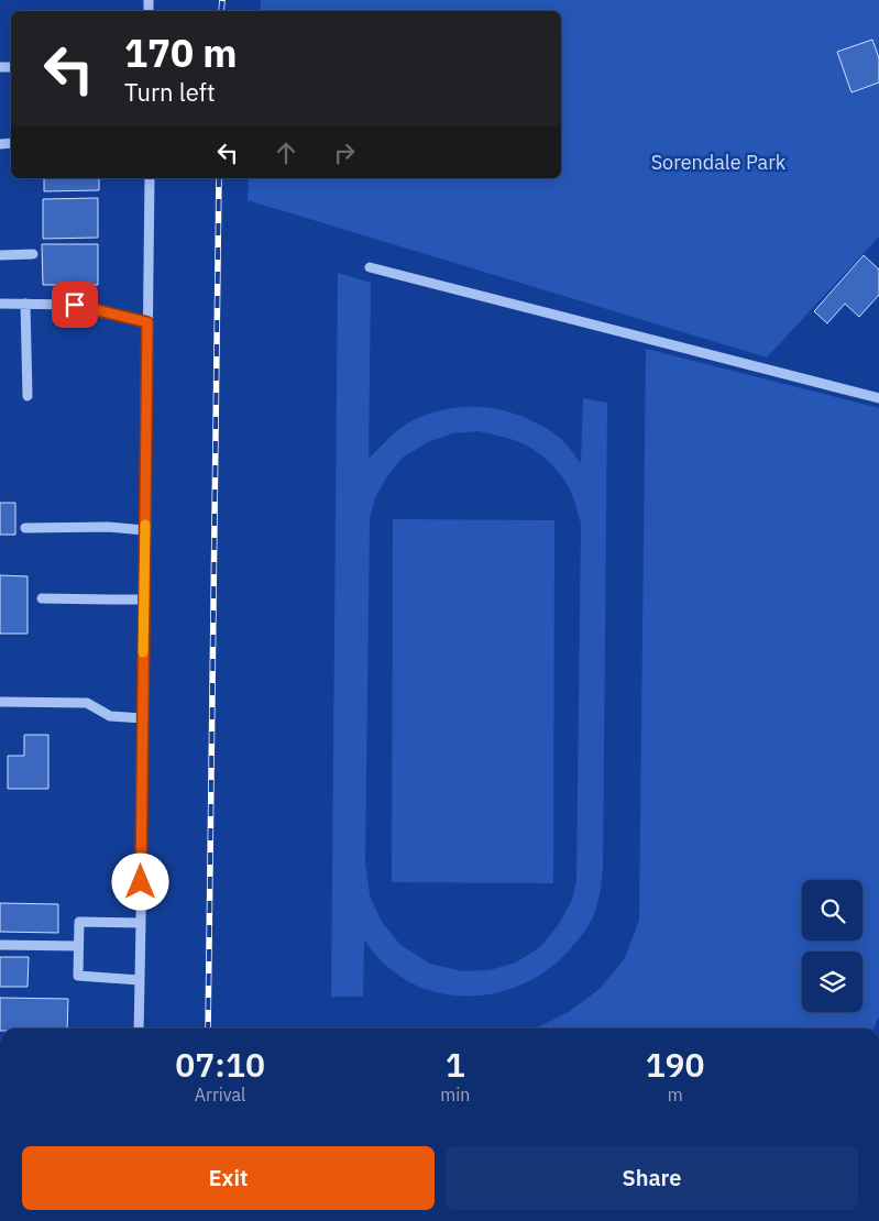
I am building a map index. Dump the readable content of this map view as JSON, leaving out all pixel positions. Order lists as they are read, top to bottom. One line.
{"parks":["Sorendale Park"],"page":{"turn":["170 m","Turn left"],"eta":["07:10","Arrival","1","min","190","m"],"buttons":["Exit","Share"]}}
